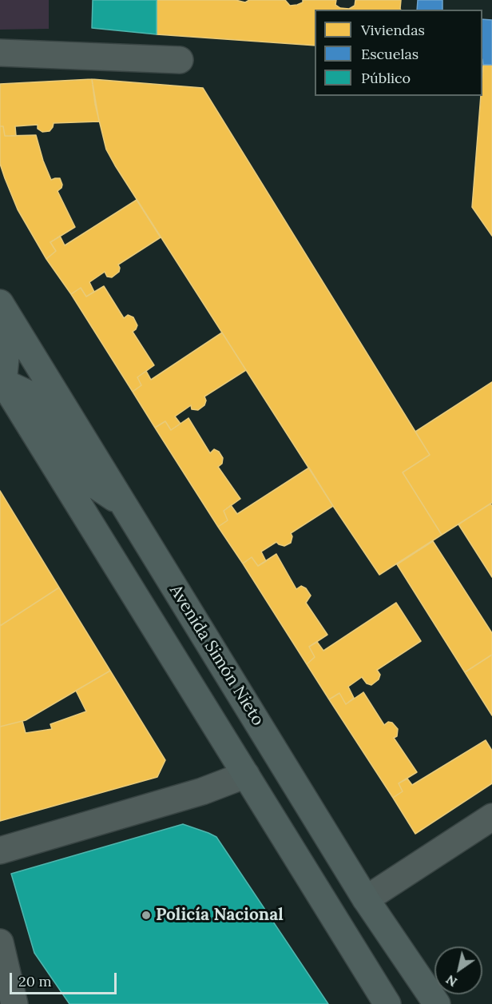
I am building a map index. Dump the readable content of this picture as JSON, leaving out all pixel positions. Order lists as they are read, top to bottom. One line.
{"streets":{"main road":["Avenida Simón Nieto"]},"places":["Policía Nacional"],"legend":["Viviendas","Escuelas","Público"],"scale_bar":"20 m","north":"bottom left"}
